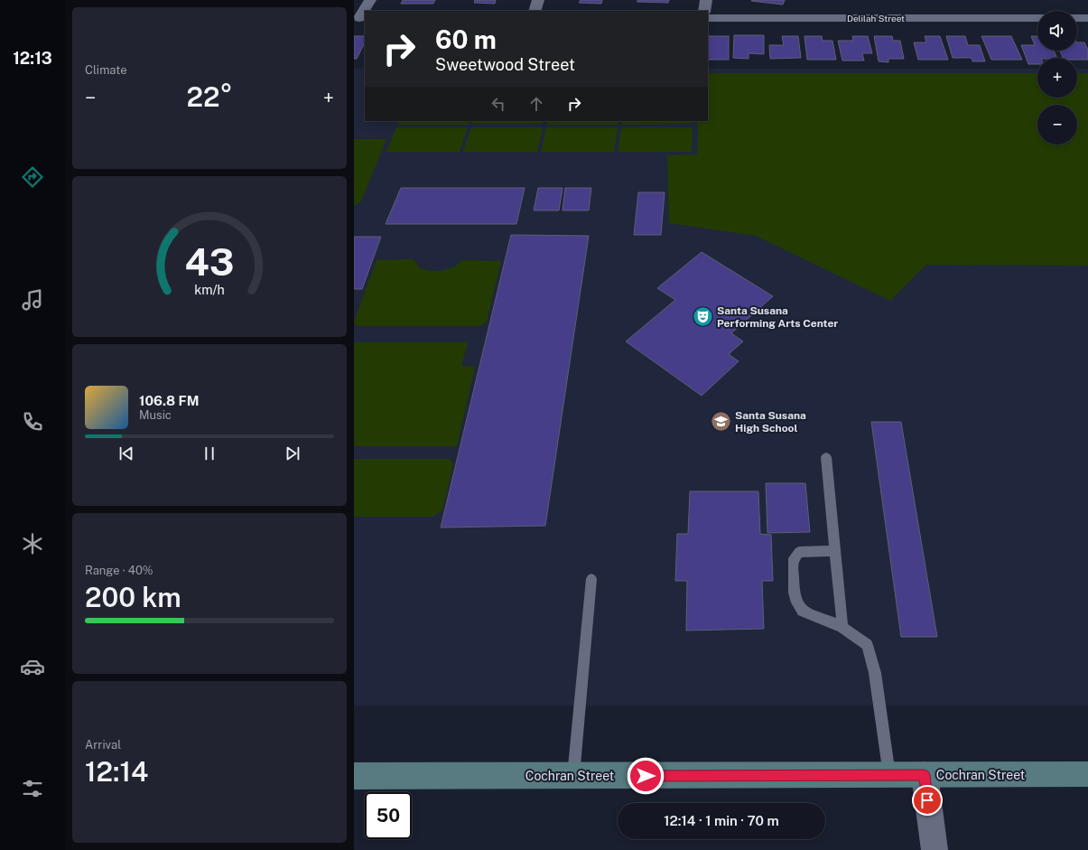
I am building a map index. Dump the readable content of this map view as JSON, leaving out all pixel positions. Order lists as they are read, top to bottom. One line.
{"streets":{"main road":["Cochran Street"],"street":["Delilah Street"]},"places":{"theatre":["Santa Susana Performing Arts Center"],"school or university":["Santa Susana High School"]},"page":{"tabs":"12:13","tile":["Climate",["Range · 40%","200 km"],["Arrival","12:14"]],"map_buttons":["+","−"],"turn":["60 m","Sweetwood Street"],"heat":["−","22°","+"],"song":["106.8 FM","Music"],"limit":"50","trip":"12:14 · 1 min · 70 m","gauge":["43","km/h"]}}
